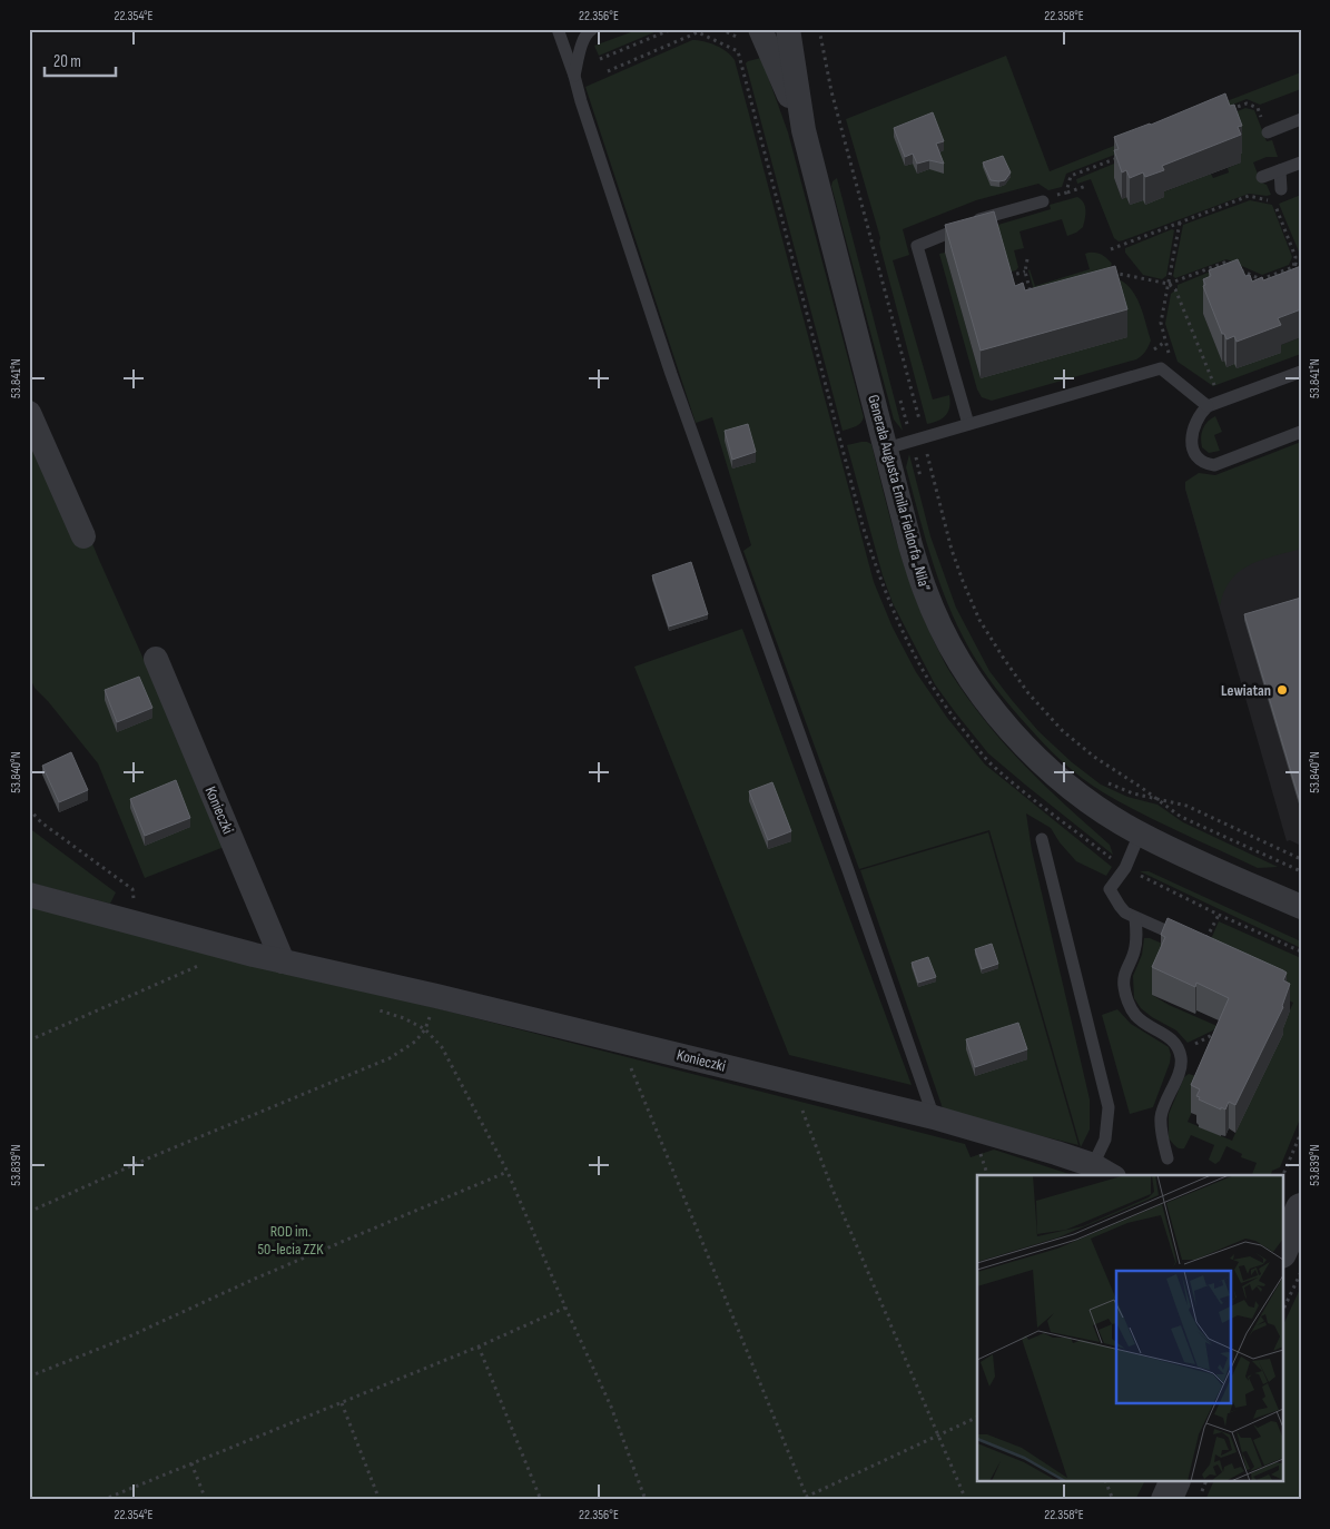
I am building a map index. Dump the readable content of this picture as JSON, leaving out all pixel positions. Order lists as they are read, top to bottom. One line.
{"streets":{"street":["Generała Augusta Emila Fieldorfa „Nila”","Konieczki"]},"parks":["ROD im. 50-lecia ZZK"],"places":["Lewiatan"],"scale_bar":"20 m","coordinates":["22.354°E","22.356°E","22.358°E","53.841°N","53.840°N","53.839°N"]}
